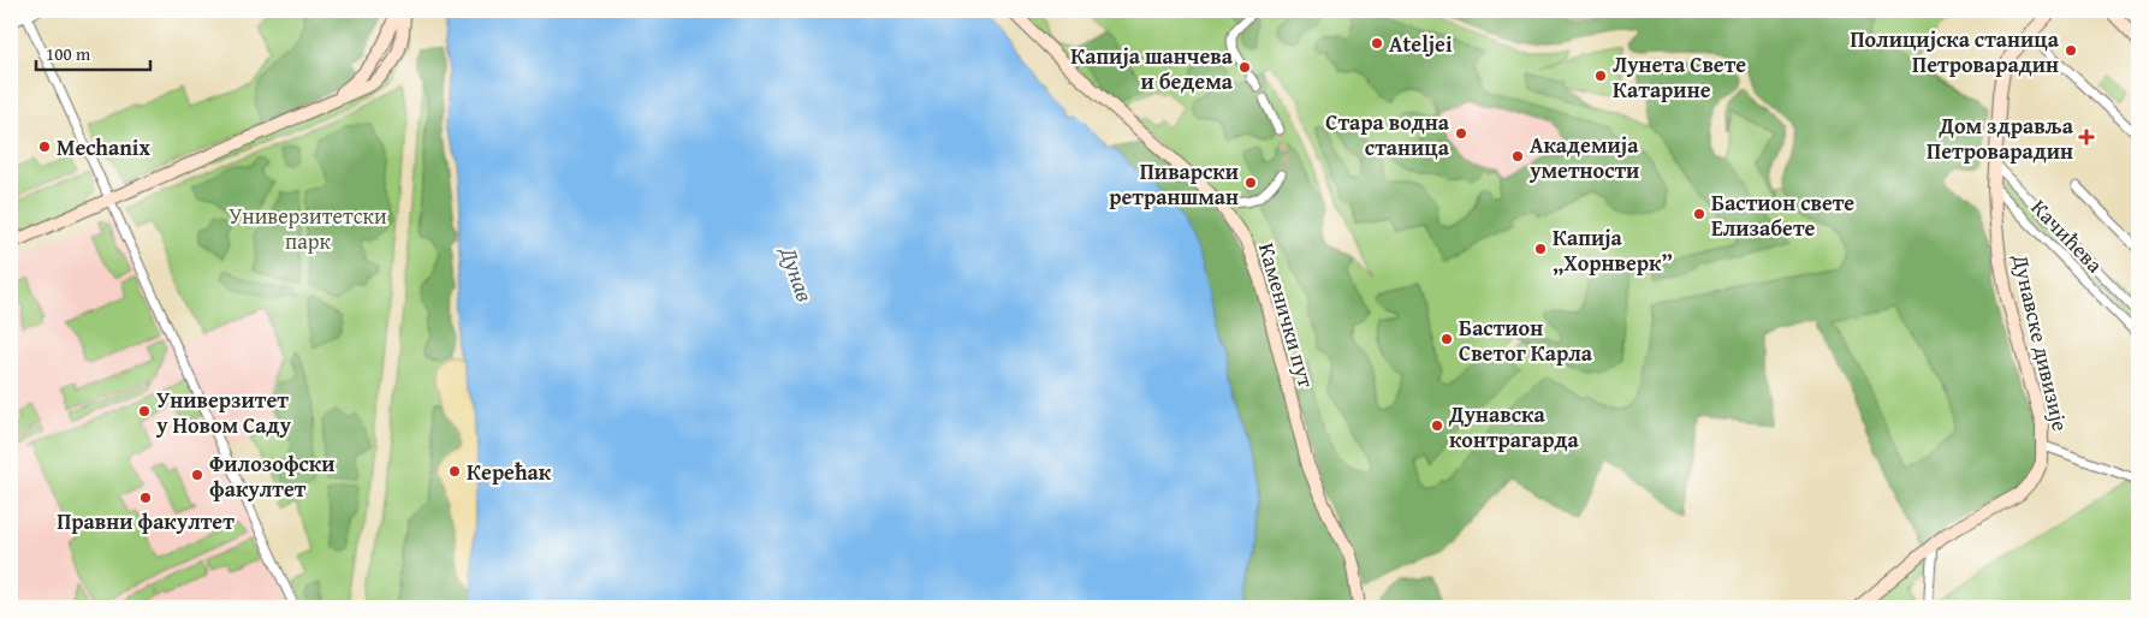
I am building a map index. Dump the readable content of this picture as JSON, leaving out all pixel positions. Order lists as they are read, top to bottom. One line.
{"streets":{"main road":["Каменички пут","Дунавске дивизије"],"street":["Качићева"]},"crossings":[["Качићева","Дунавске дивизије"]],"water":["Дунав"],"parks":["Универзитетски парк"],"places":{"other":["Ateljei","Полицијска станица Петроварадин","Капија шанчева и бедема","Лунета Свете Катарине","Стара водна станица","Mechanix","Академија уметности","Пиварски ретраншман","Бастион свете Елизабете","Капија „Хорнверк”","Бастион Светог Карла","Универзитет у Новом Саду","Дунавска контрагарда","Керећак","Филозофски факултет","Правни факултет"],"health":["Дом здравља Петроварадин"]},"scale_bar":"100 m"}
